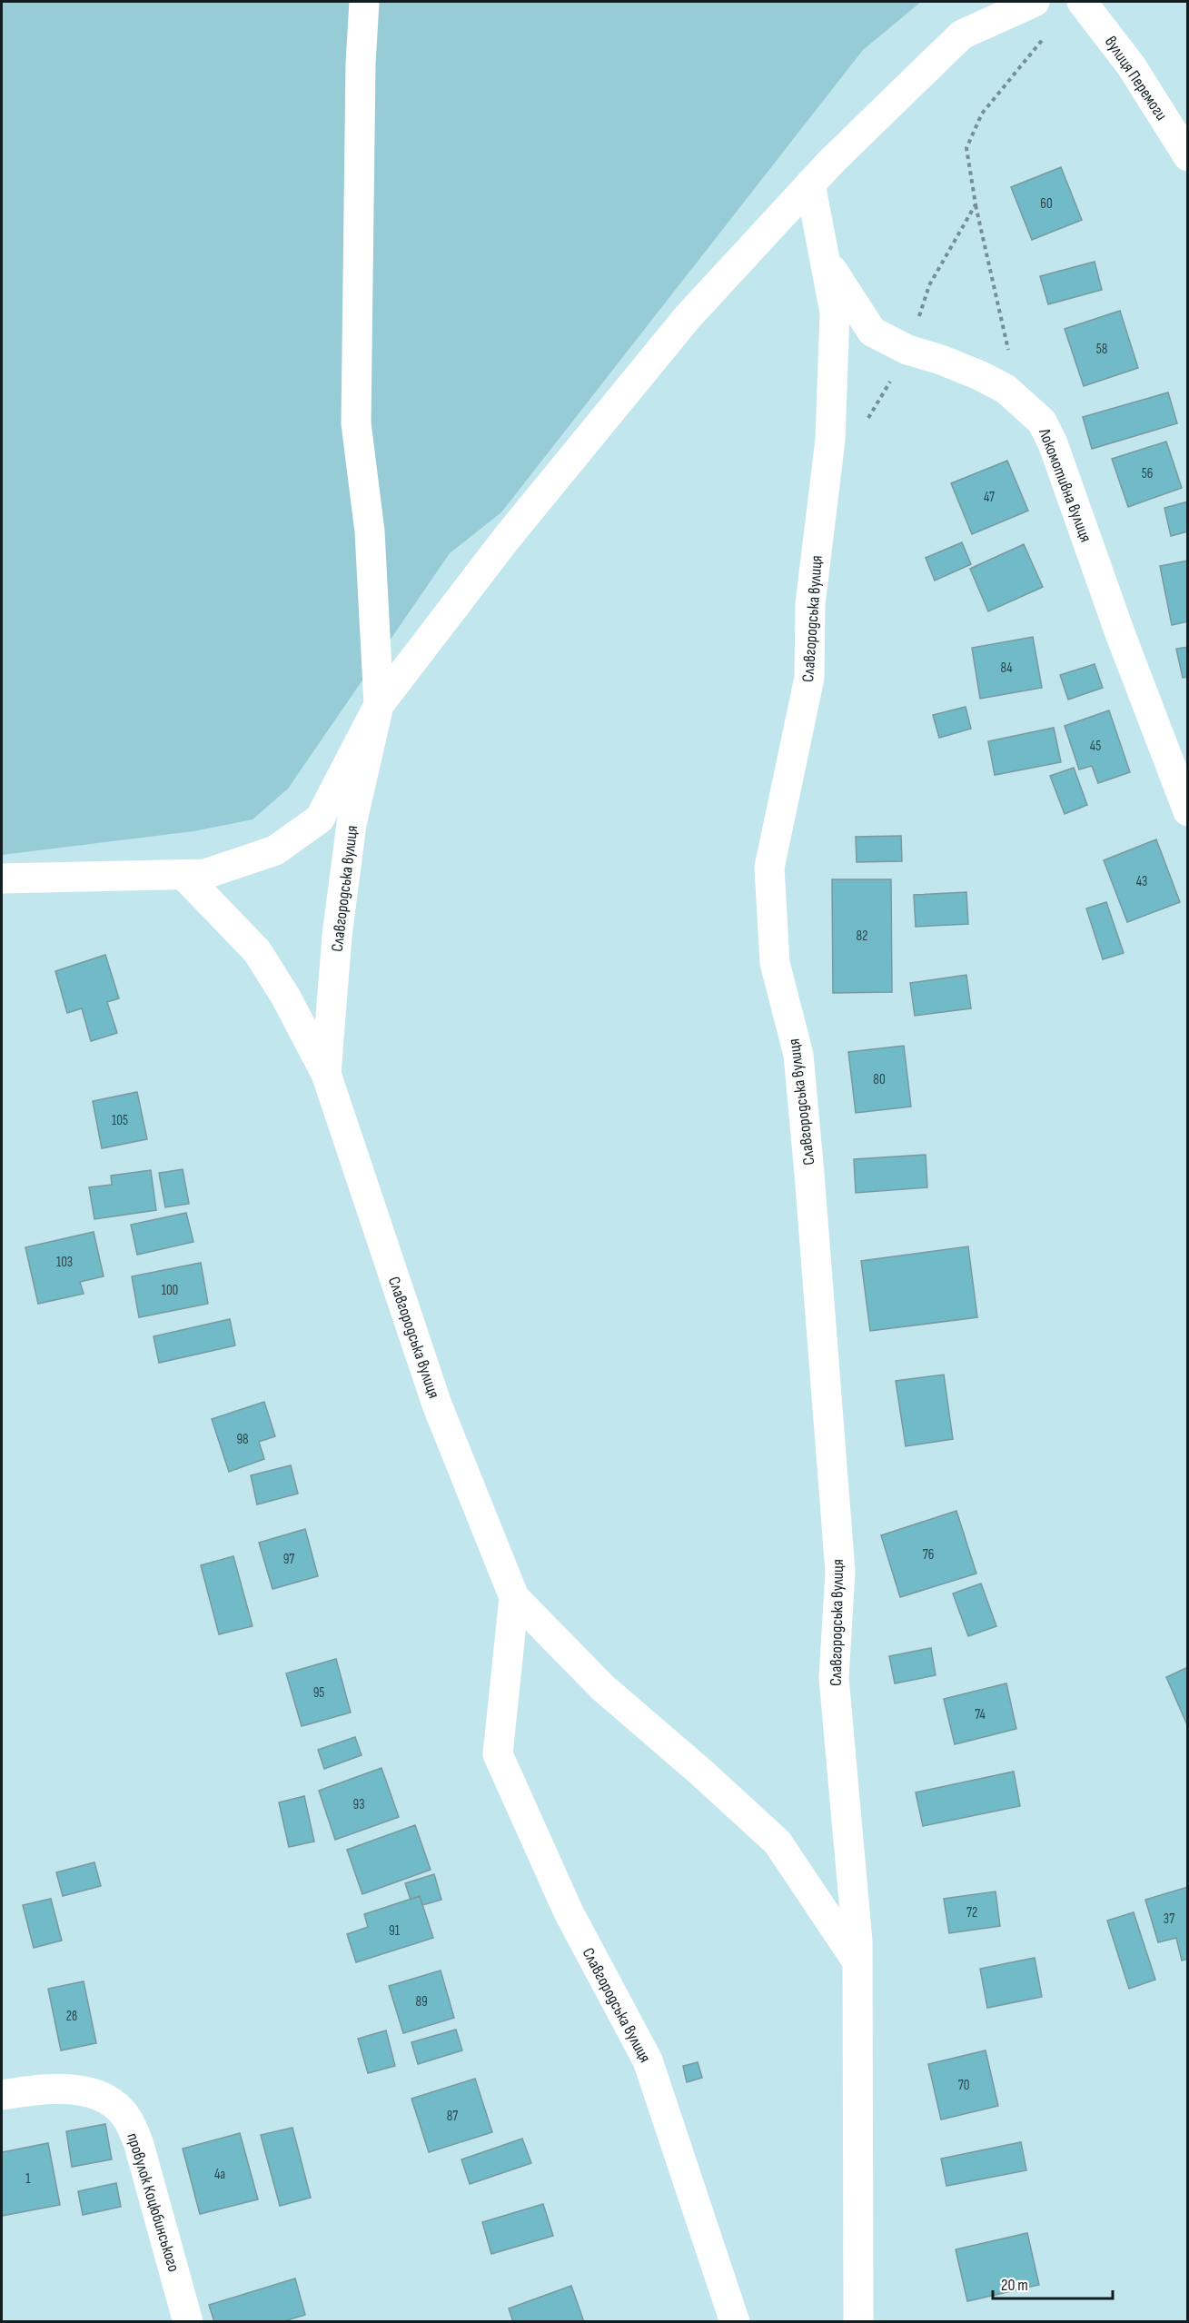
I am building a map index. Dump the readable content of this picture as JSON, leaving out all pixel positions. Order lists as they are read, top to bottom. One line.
{"streets":{"street":["вулиця Перемоги","Локомотивна вулиця","Славгородська вулиця","провулок Коцюбинського"]},"crossings":[["Локомотивна вулиця","Славгородська вулиця"]],"house_numbers":["60","58","56","47","84","45","43","82","80","105","103","100","98","76","97","95","74","93","72","37","91","89","2в","70","87","4а","1"],"scale_bar":"20 m"}
